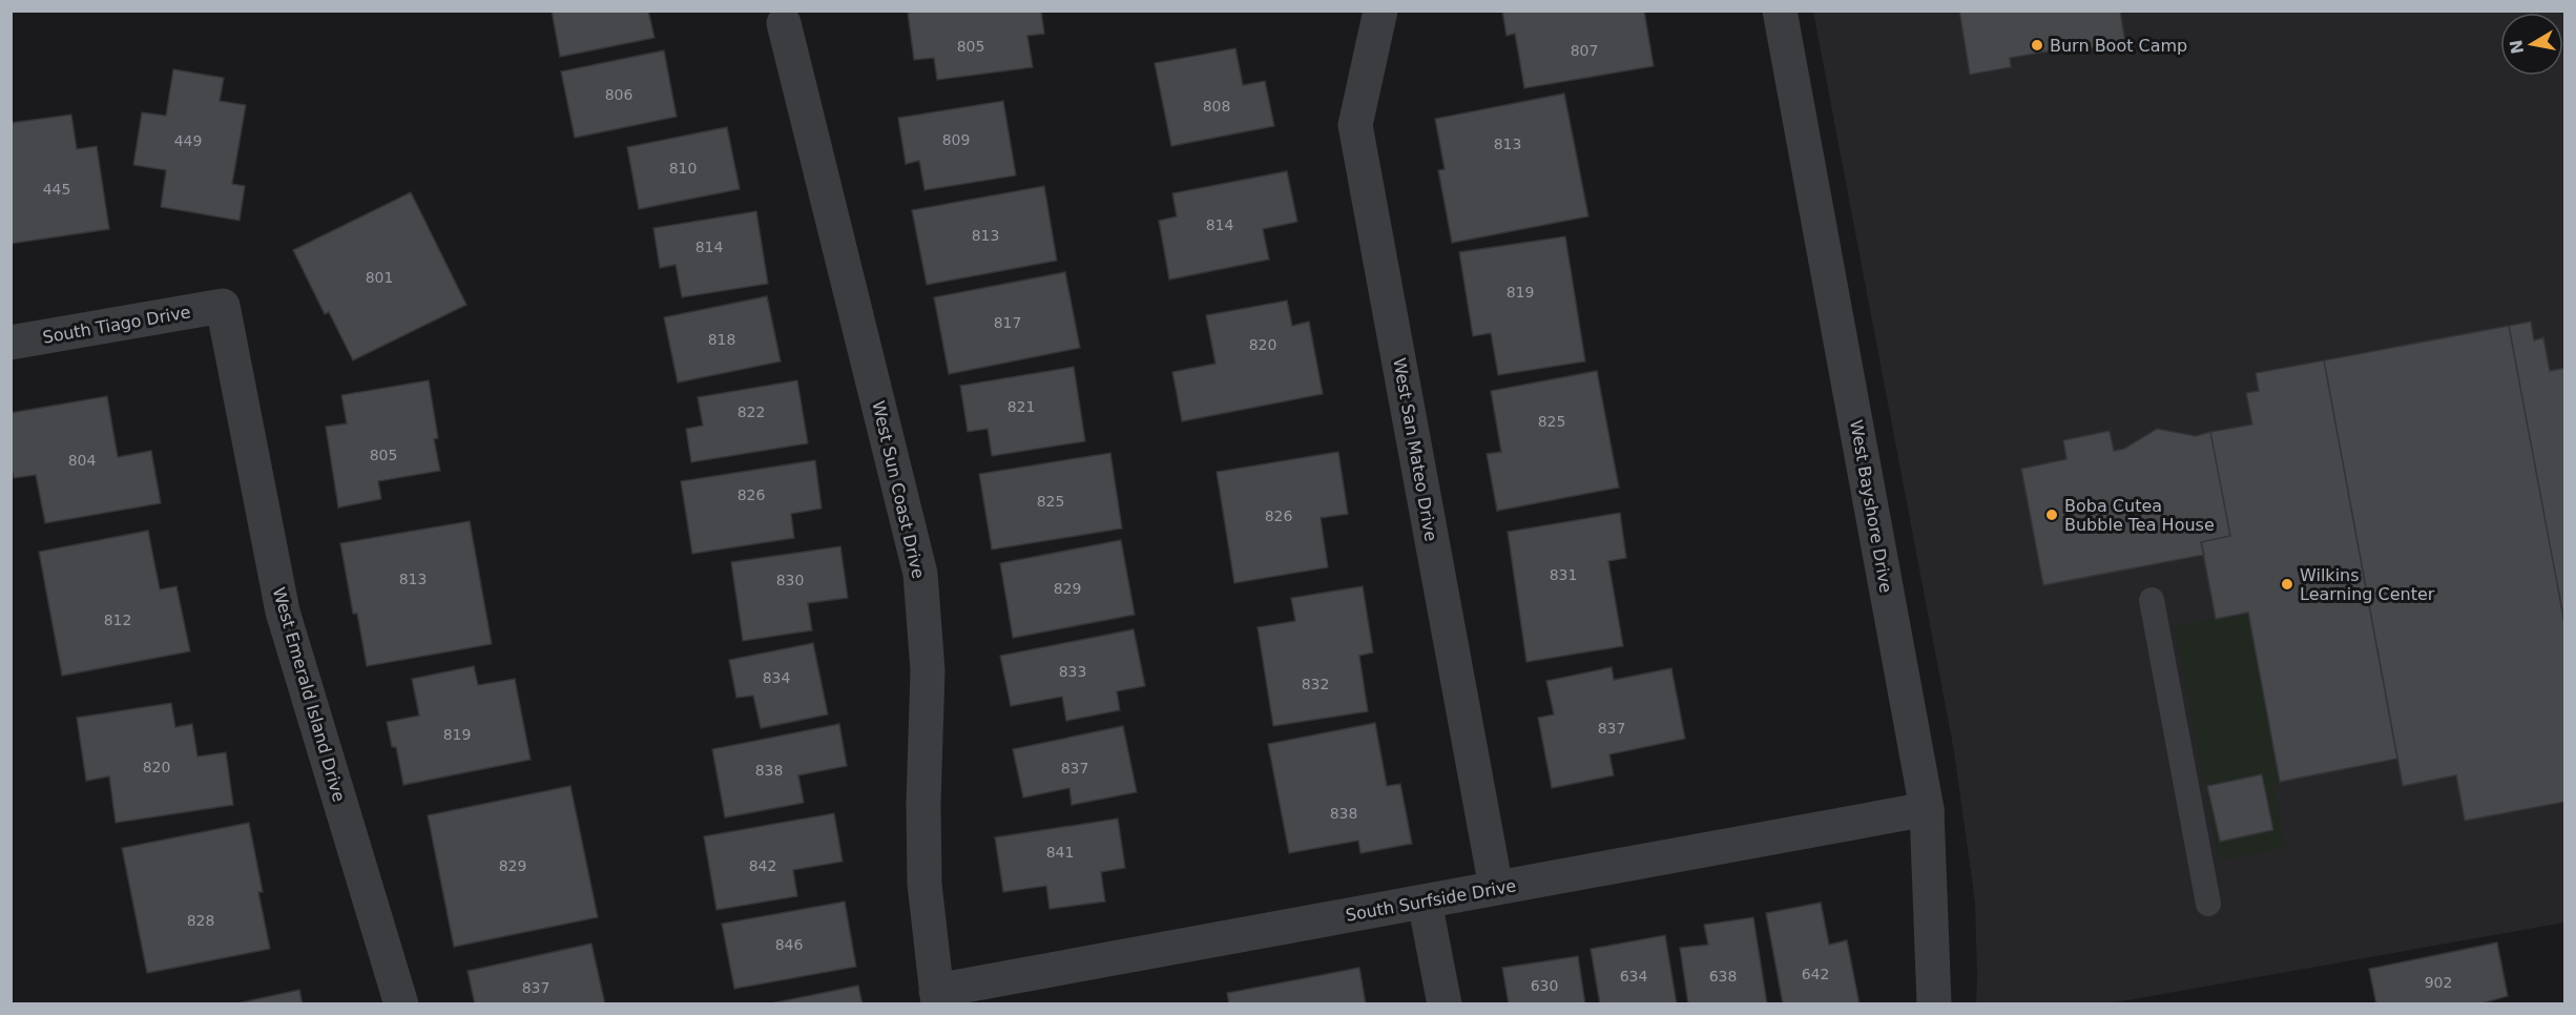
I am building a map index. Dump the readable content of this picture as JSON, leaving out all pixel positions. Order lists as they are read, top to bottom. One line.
{"streets":{"street":["South Tiago Drive","West San Mateo Drive","West Sun Coast Drive","West Bayshore Drive","West Emerald Island Drive","South Surfside Drive"]},"crossings":[["South Tiago Drive","West Emerald Island Drive"],["West San Mateo Drive","South Surfside Drive"],["West Sun Coast Drive","South Surfside Drive"],["West Bayshore Drive","South Surfside Drive"]],"places":["Burn Boot Camp","Boba Cutea Bubble Tea House","Wilkins Learning Center"],"house_numbers":["805","807","806","808","809","449","813","810","445","814","813","814","801","819","817","818","820","821","822","825","805","804","826","825","826","831","813","830","829","812","833","834","832","837","819","820","837","838","838","841","829","842","828","846","642","634","638","902","630","837"],"north":"left"}
